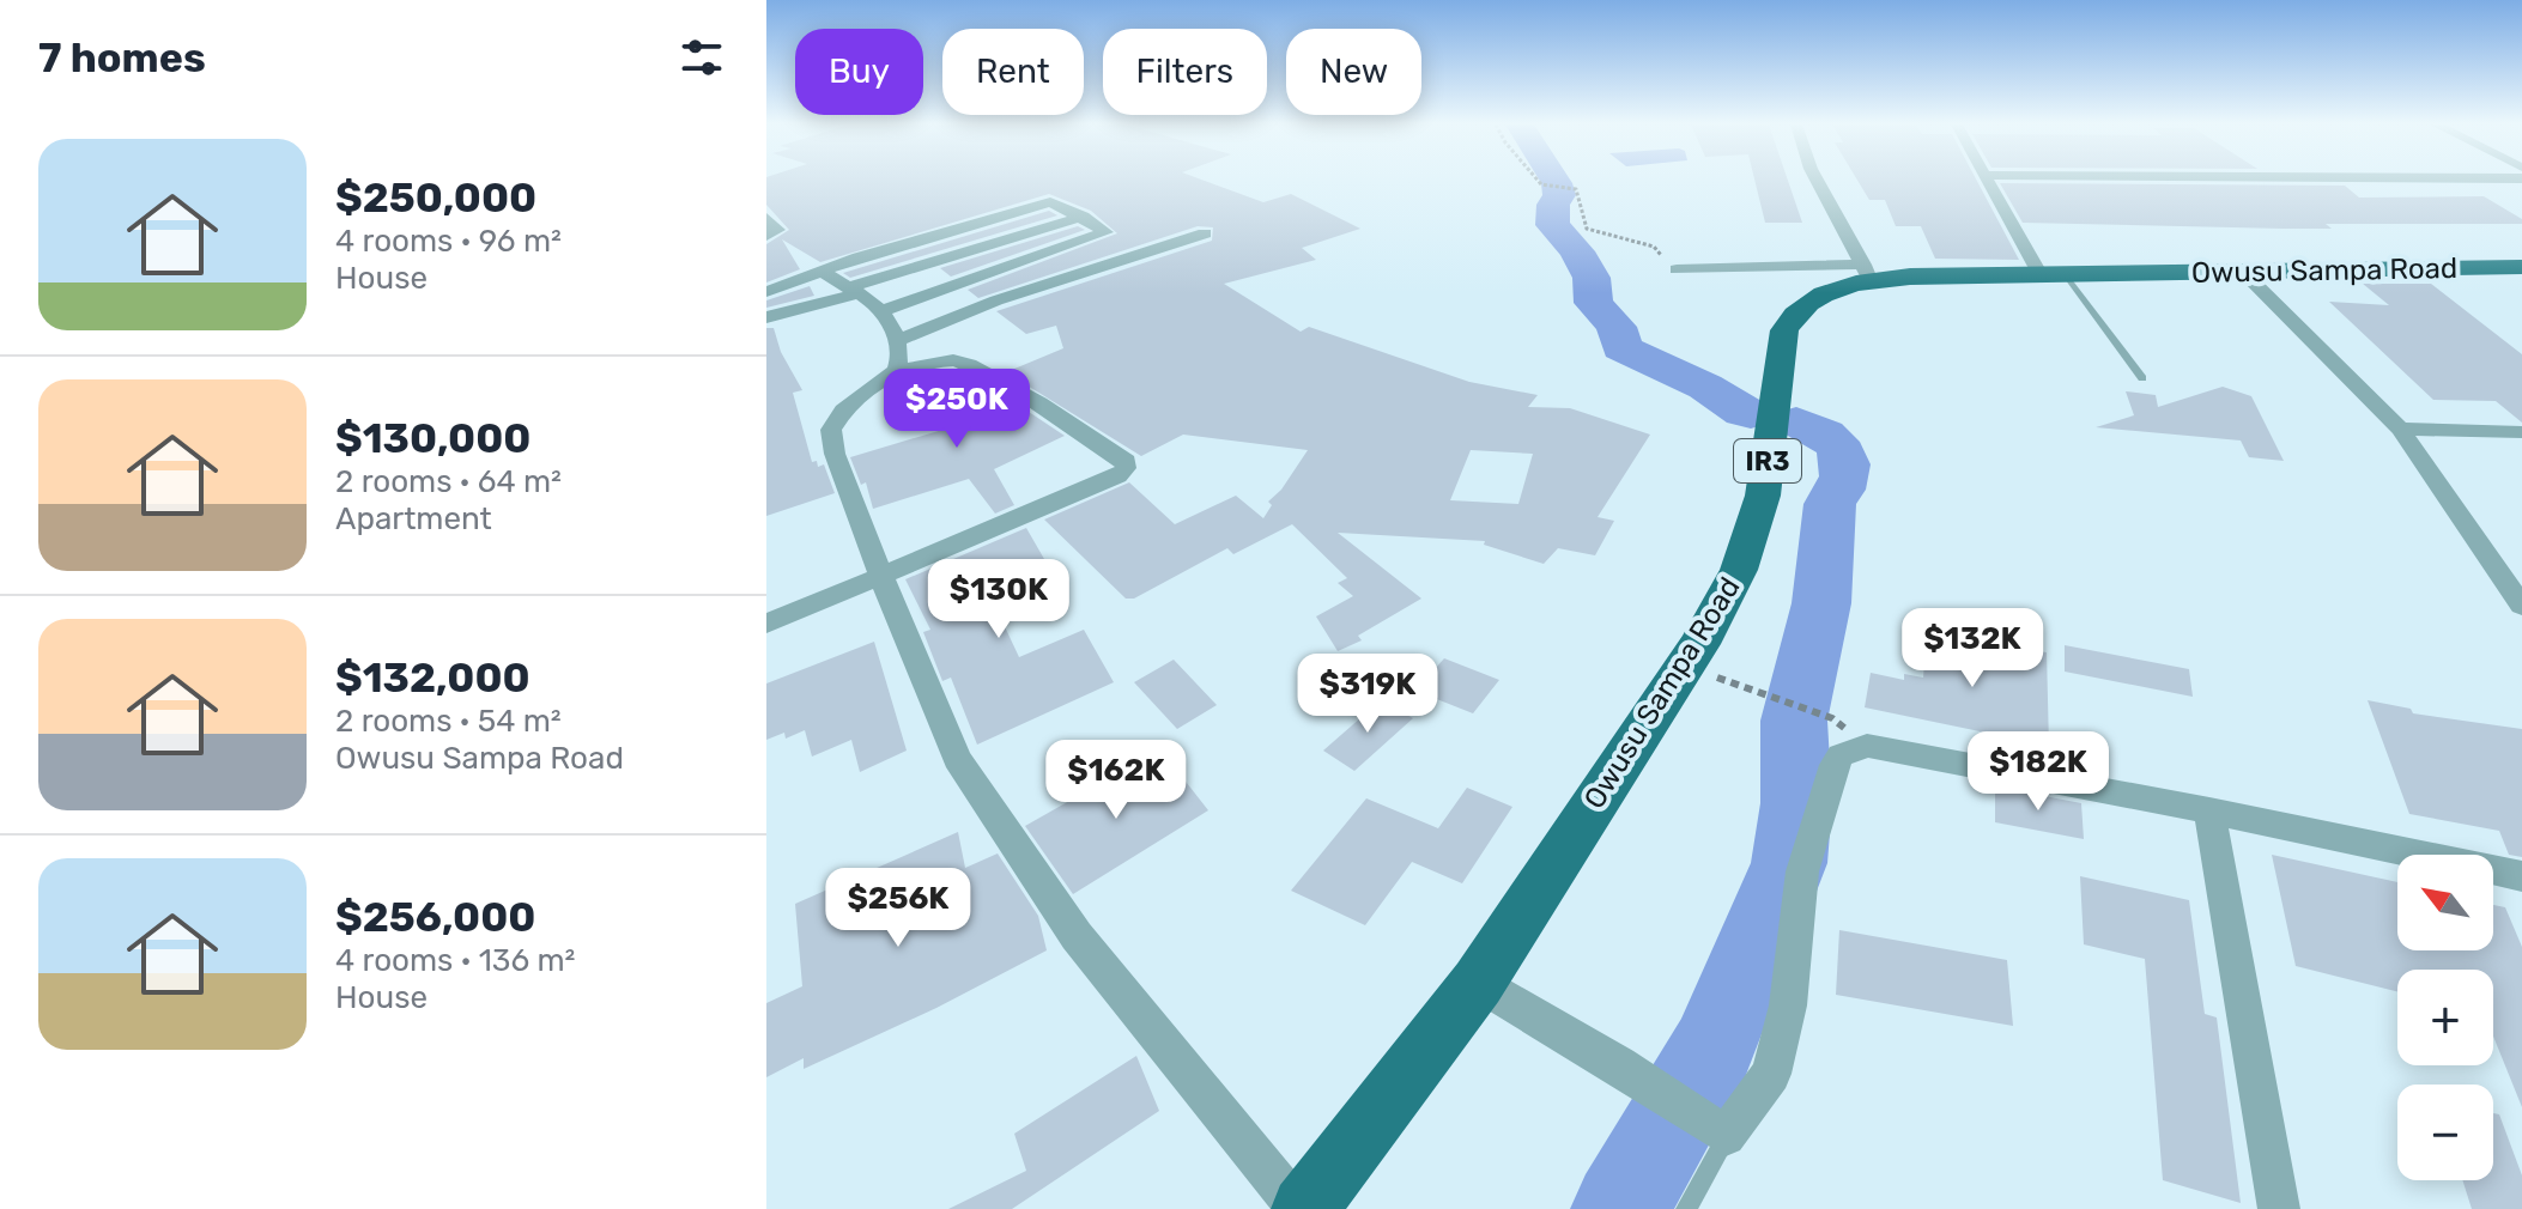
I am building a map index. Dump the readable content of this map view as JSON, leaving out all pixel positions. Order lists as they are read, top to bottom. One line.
{"streets":{"main road":["Owusu Sampa Road","IR3"]},"north":"top left","page":{"heading":"7 homes","chip":["Buy","Rent","Filters","New"],"list":[{"name":"$250,000","note":"4 rooms · 96 m² · House"},{"name":"$130,000","note":"2 rooms · 64 m² · Apartment"},{"name":"$132,000","note":"2 rooms · 54 m² · Owusu Sampa Road"},{"name":"$256,000","note":"4 rooms · 136 m² · House"}],"price":["$250K","$130K","$132K","$319K","$182K","$162K","$256K"],"map_buttons":["+","−"]}}
